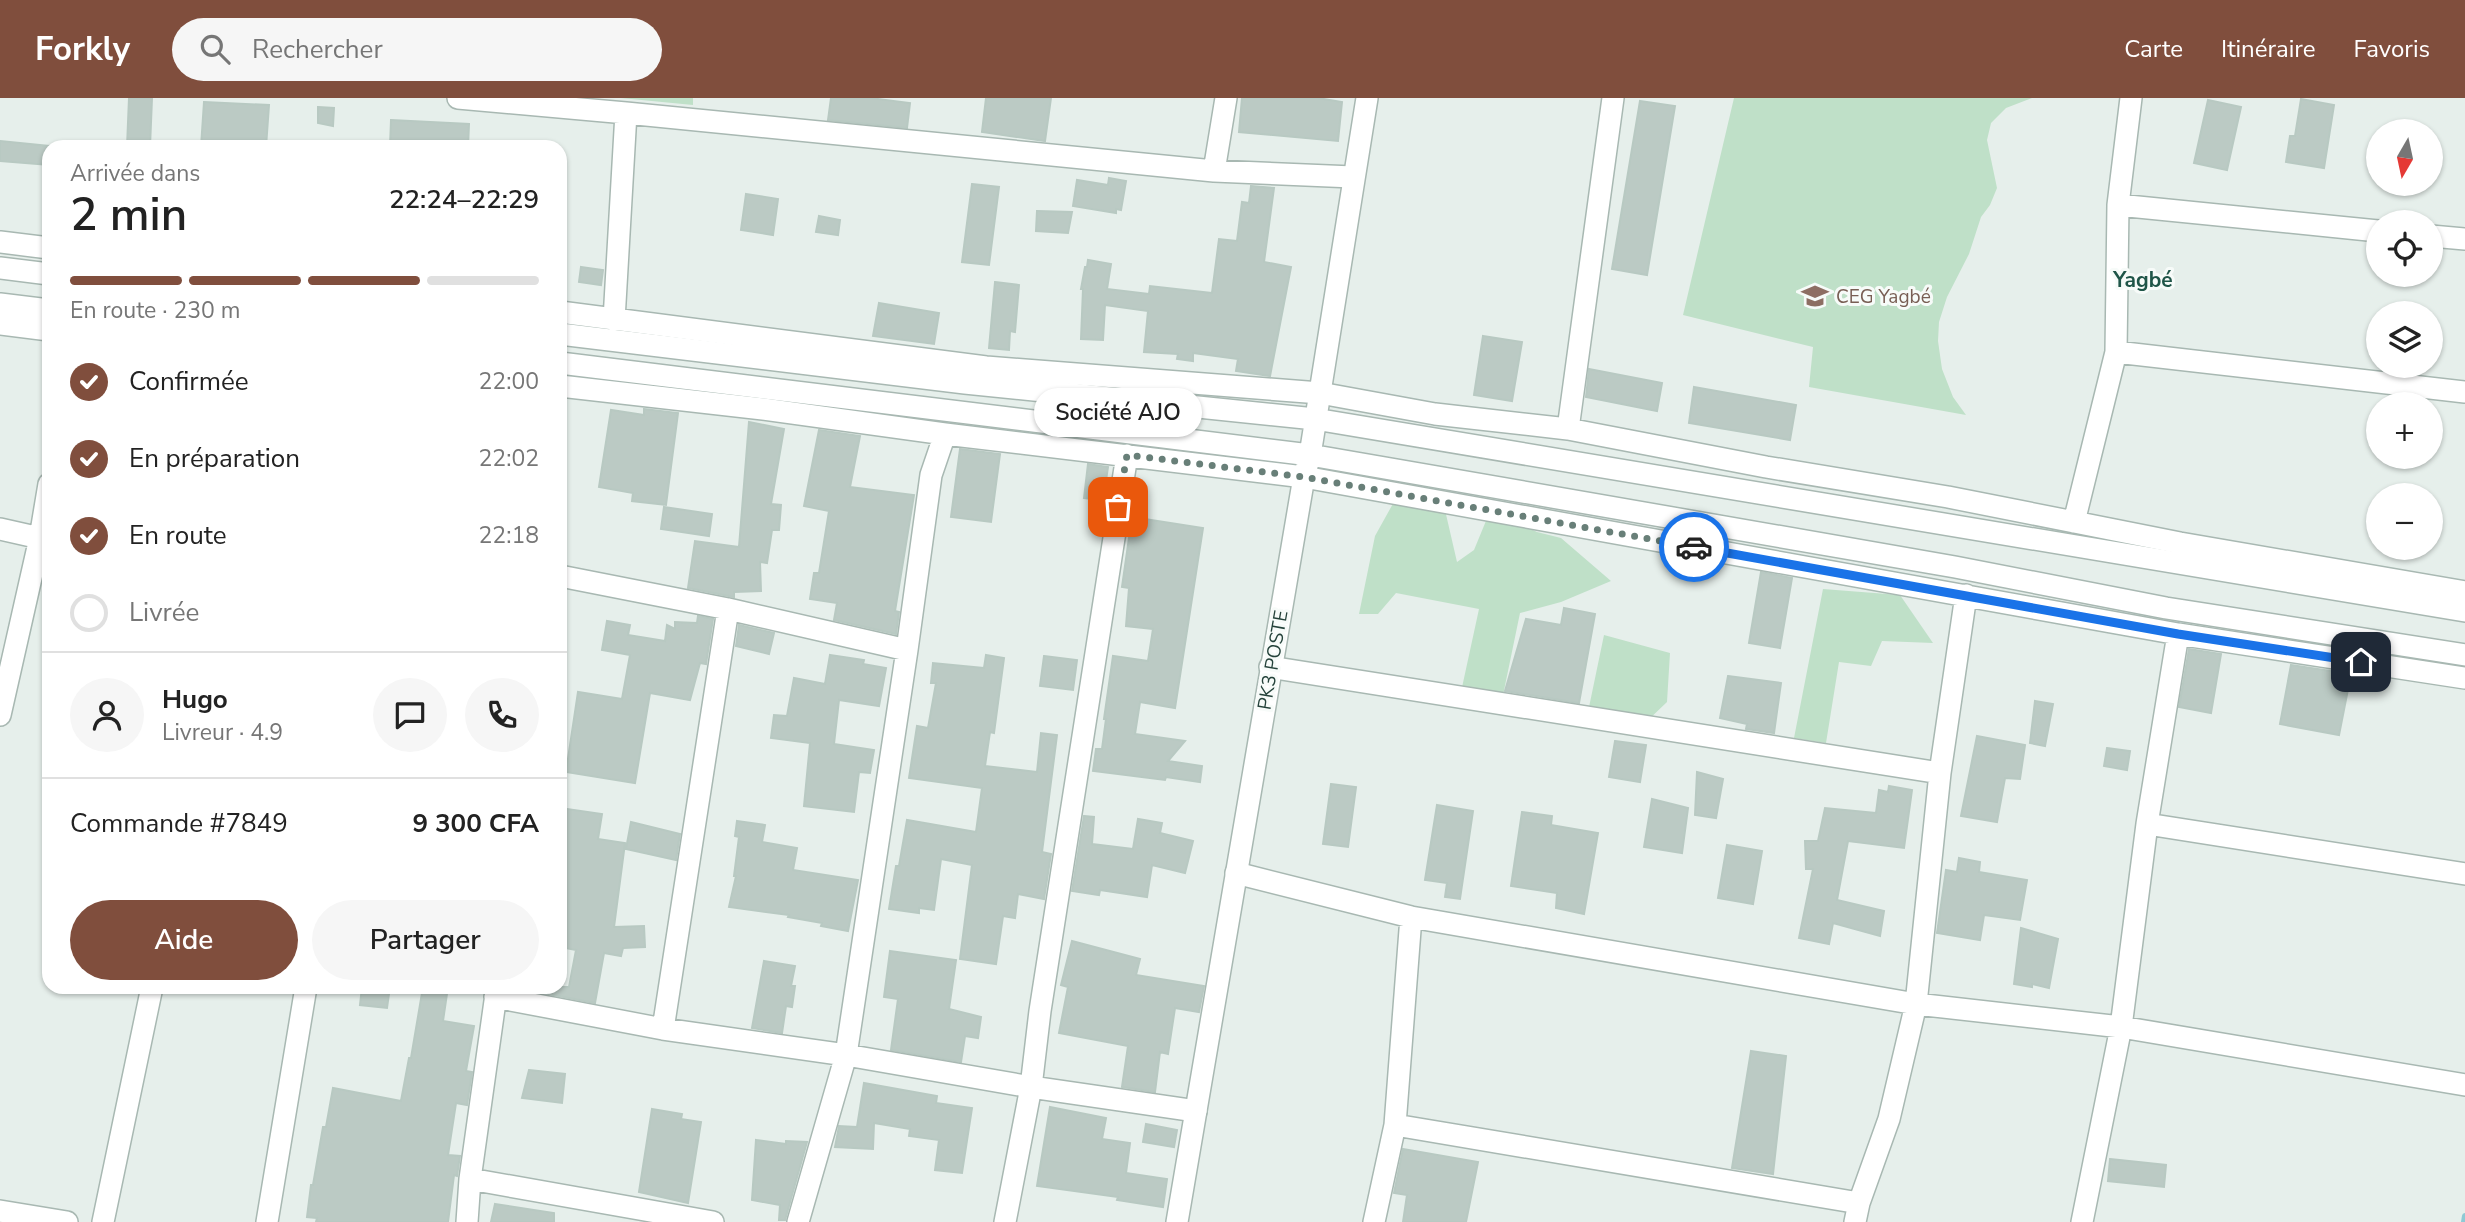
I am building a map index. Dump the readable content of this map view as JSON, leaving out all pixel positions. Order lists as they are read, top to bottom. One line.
{"streets":{"street":["PK3 POSTE"]},"districts":["Yagbé"],"places":{"school or university":["CEG Yagbé"],"other":["Société AJO"]},"north":"bottom","page":{"header":"Forkly","search":"Rechercher","nav":["Carte","Itinéraire","Favoris"],"map_buttons":["+","−"],"heading":["2 min","Arrivée dans","22:24–22:29"],"panel":["Hugo","Livreur · 4.9","Commande #7849","9 300 CFA"],"bar":"En route · 230 m","list":[["Confirmée","22:00"],["En préparation","22:02"],["En route","22:18"],"Livrée"],"bubble":"Société AJO","buttons":["Aide","Partager"]}}
